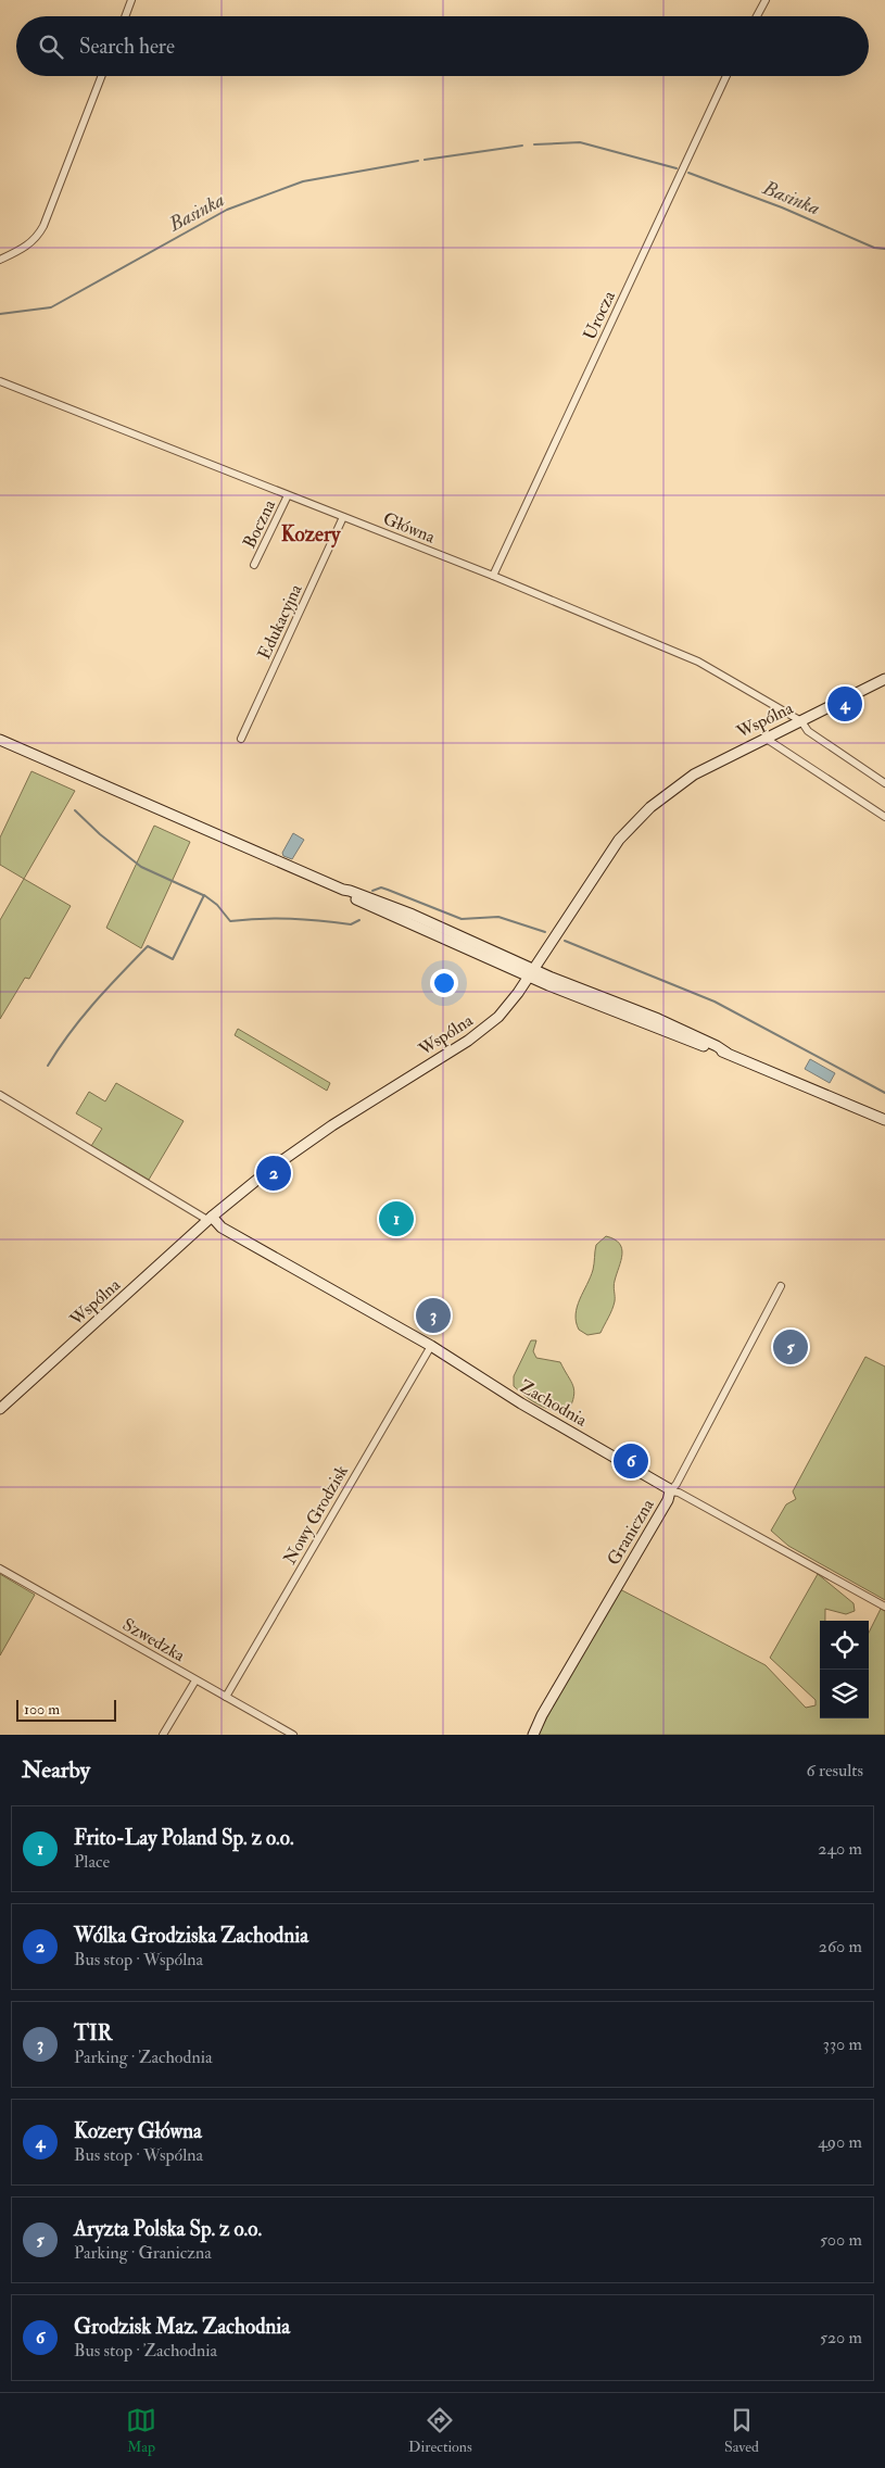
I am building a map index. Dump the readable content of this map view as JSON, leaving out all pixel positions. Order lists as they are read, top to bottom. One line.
{"streets":{"street":["Urocza","Boczna","Główna","Edukacyjna","Wspólna","Zachodnia","Nowy Grodzisk","Graniczna","Szwedzka"]},"crossings":[["Urocza","Główna"],["Boczna","Główna"],["Główna","Edukacyjna"],["Główna","Wspólna"],["Wspólna","Zachodnia"],["Zachodnia","Nowy Grodzisk"],["Zachodnia","Graniczna"],["Nowy Grodzisk","Szwedzka"]],"districts":["Kozery"],"water":["Basinka"],"scale_bar":"100 m","page":{"search":"Search here","pins":["4","2","1","3","5","6"],"scale":"100 m","heading":["Nearby","6 results"],"list":[{"mark":"1","name":"Frito-Lay Poland Sp. z o.o.","note":"Place","value":"240 m"},{"mark":"2","name":"Wólka Grodziska Zachodnia","note":"Bus stop · Wspólna","value":"260 m"},{"mark":"3","name":"TIR","note":"Parking · Zachodnia","value":"330 m"},{"mark":"4","name":"Kozery Główna","note":"Bus stop · Wspólna","value":"490 m"},{"mark":"5","name":"Aryzta Polska Sp. z o.o.","note":"Parking · Graniczna","value":"500 m"},{"mark":"6","name":"Grodzisk Maz. Zachodnia","note":"Bus stop · Zachodnia","value":"520 m"}],"nav":["Map","Directions","Saved"]}}
